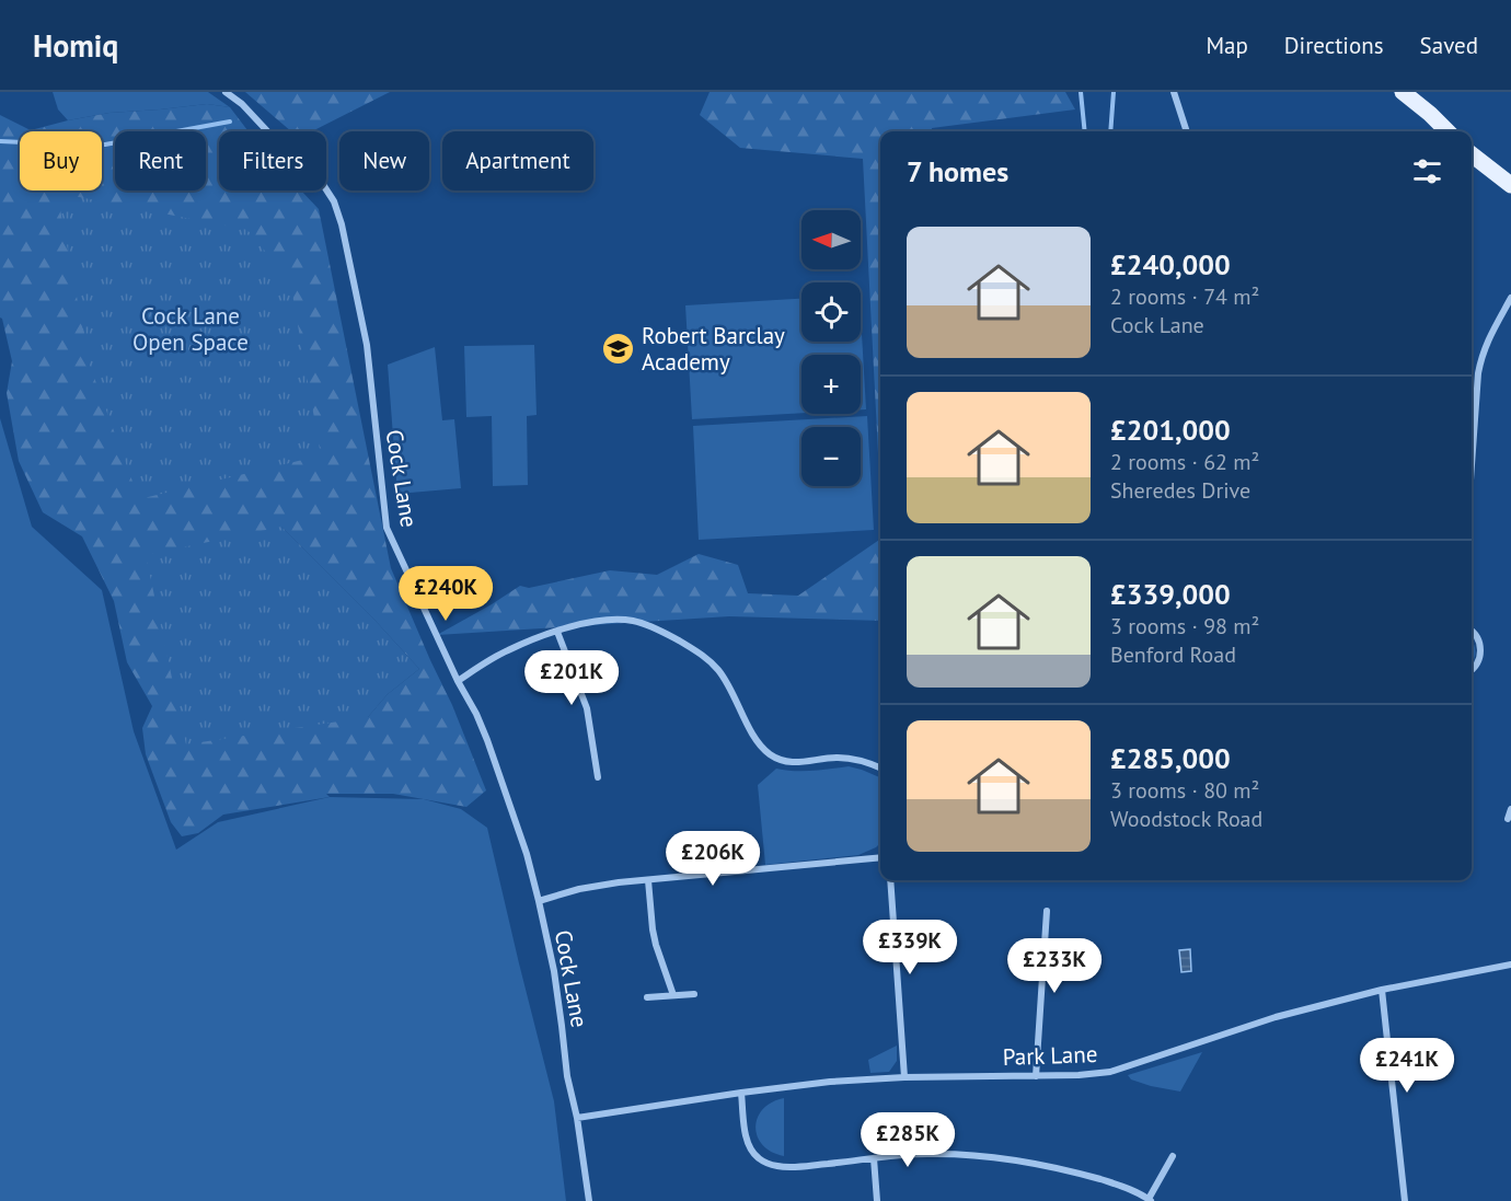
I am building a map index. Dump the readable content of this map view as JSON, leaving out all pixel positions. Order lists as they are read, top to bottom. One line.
{"streets":{"street":["Cock Lane","Park Lane"]},"crossings":[["Cock Lane","Park Lane"]],"parks":["Cock Lane Open Space"],"places":{"school or university":["Robert Barclay Academy"]},"north":"left","page":{"header":"Homiq","nav":["Map","Directions","Saved"],"chip":["Buy","Rent","Filters","New","Apartment"],"heading":"7 homes","map_buttons":["+","−"],"list":[{"name":"£240,000","note":"2 rooms · 74 m² · Cock Lane"},{"name":"£201,000","note":"2 rooms · 62 m² · Sheredes Drive"},{"name":"£339,000","note":"3 rooms · 98 m² · Benford Road"},{"name":"£285,000","note":"3 rooms · 80 m² · Woodstock Road"}],"price":["£240K","£201K","£206K","£339K","£233K","£241K","£285K"]}}
